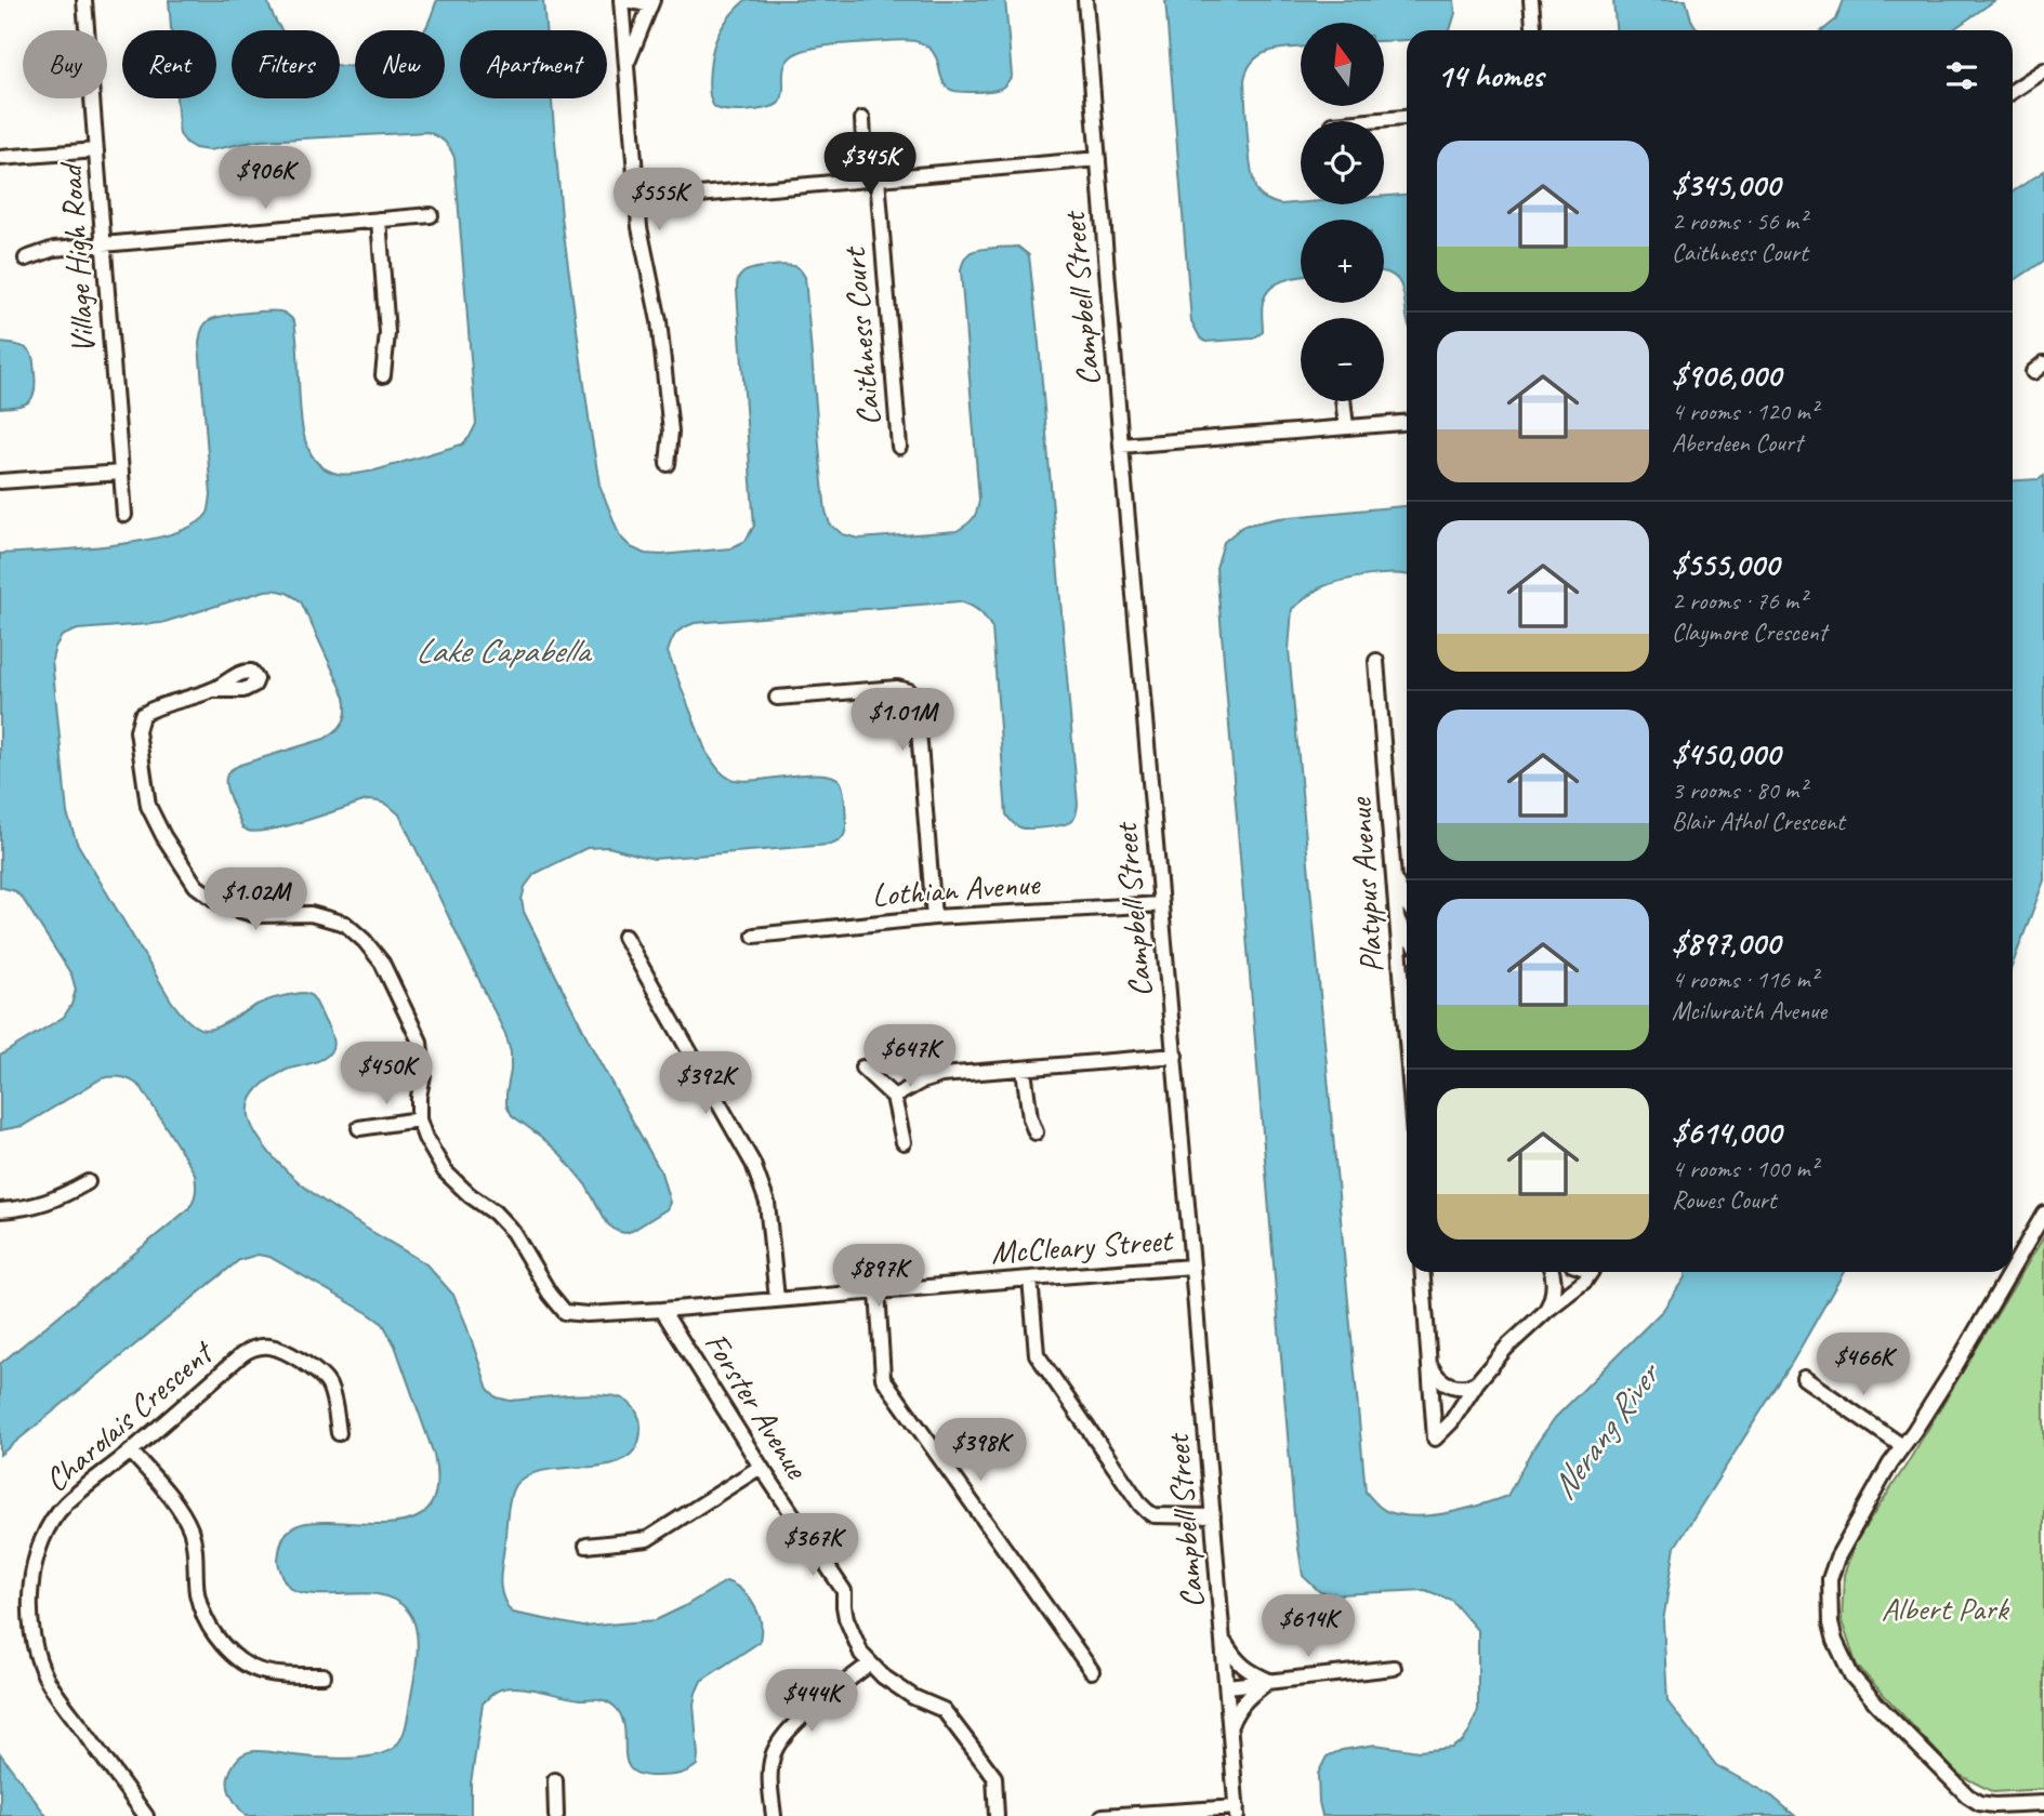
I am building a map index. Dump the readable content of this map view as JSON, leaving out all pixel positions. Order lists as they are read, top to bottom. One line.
{"streets":{"street":["Village High Road","Campbell Street","Caithness Court","Platypus Avenue","Lothian Avenue","McCleary Street","Forster Avenue","Charolais Crescent"]},"crossings":[["Campbell Street","Lothian Avenue"],["Campbell Street","McCleary Street"],["McCleary Street","Forster Avenue"]],"water":["Lake Capabella","Nerang River"],"parks":["Albert Park"],"north":"top","page":{"map_buttons":["+","−"],"chip":["Buy","Rent","Filters","New","Apartment"],"heading":"14 homes","list":[{"name":"$345,000","note":"2 rooms · 56 m² · Caithness Court"},{"name":"$906,000","note":"4 rooms · 120 m² · Aberdeen Court"},{"name":"$555,000","note":"2 rooms · 76 m² · Claymore Crescent"},{"name":"$450,000","note":"3 rooms · 80 m² · Blair Athol Crescent"},{"name":"$897,000","note":"4 rooms · 116 m² · Mcilwraith Avenue"},{"name":"$614,000","note":"4 rooms · 100 m² · Rowes Court"}],"price":["$345K","$906K","$555K","$1.01M","$1.02M","$647K","$450K","$392K","$897K","$466K","$398K","$367K","$614K","$444K"]}}
